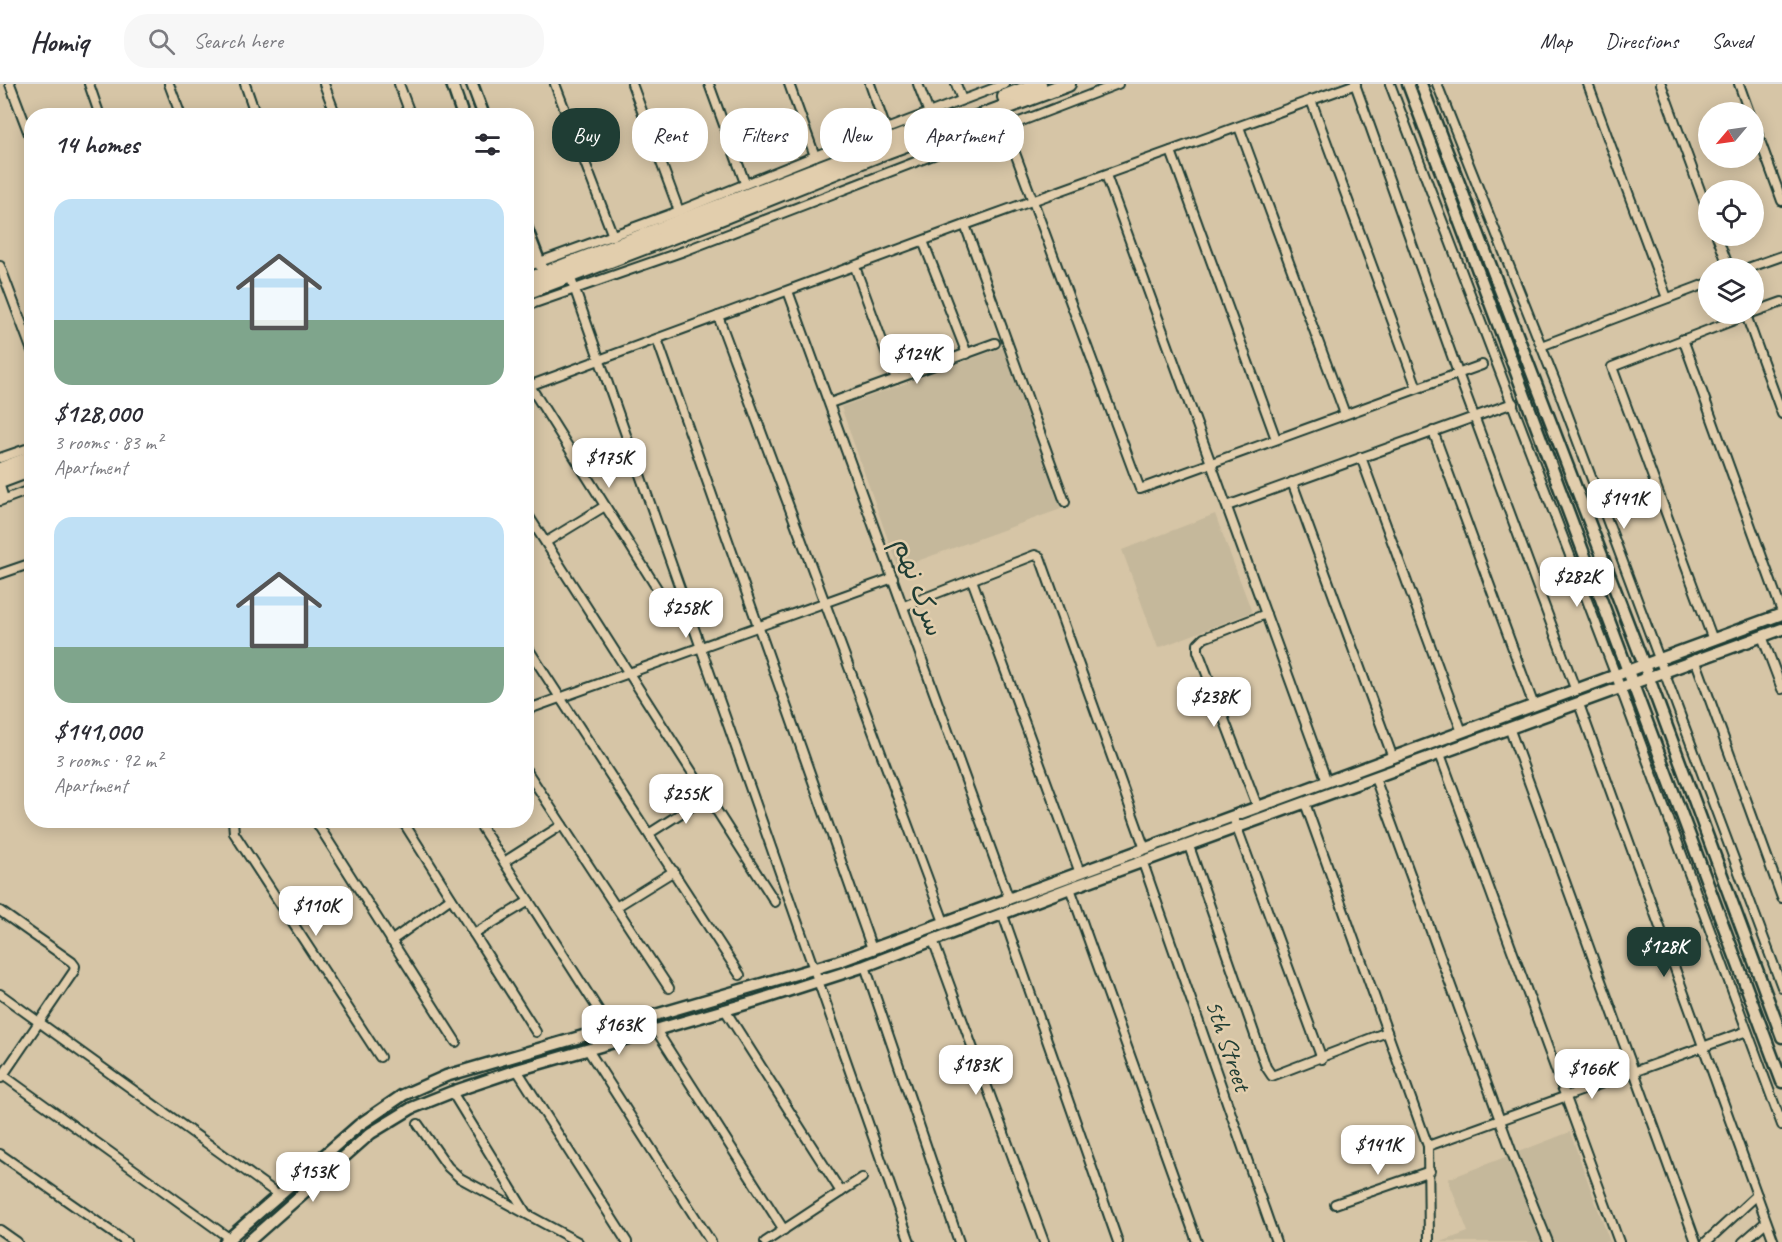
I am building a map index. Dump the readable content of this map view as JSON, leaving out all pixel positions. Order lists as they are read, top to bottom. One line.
{"streets":{"street":["سرک نهم","5th Street"]},"north":"bottom left","page":{"header":"Homiq","search":"Search here","nav":["Map","Directions","Saved"],"chip":["Buy","Rent","Filters","New","Apartment"],"heading":"14 homes","list":[{"name":"$128,000","note":"3 rooms · 83 m² · Apartment"},{"name":"$141,000","note":"3 rooms · 92 m² · Apartment"}],"price":["$124K","$175K","$141K","$282K","$258K","$238K","$255K","$110K","$128K","$163K","$183K","$166K","$141K","$153K"]}}
